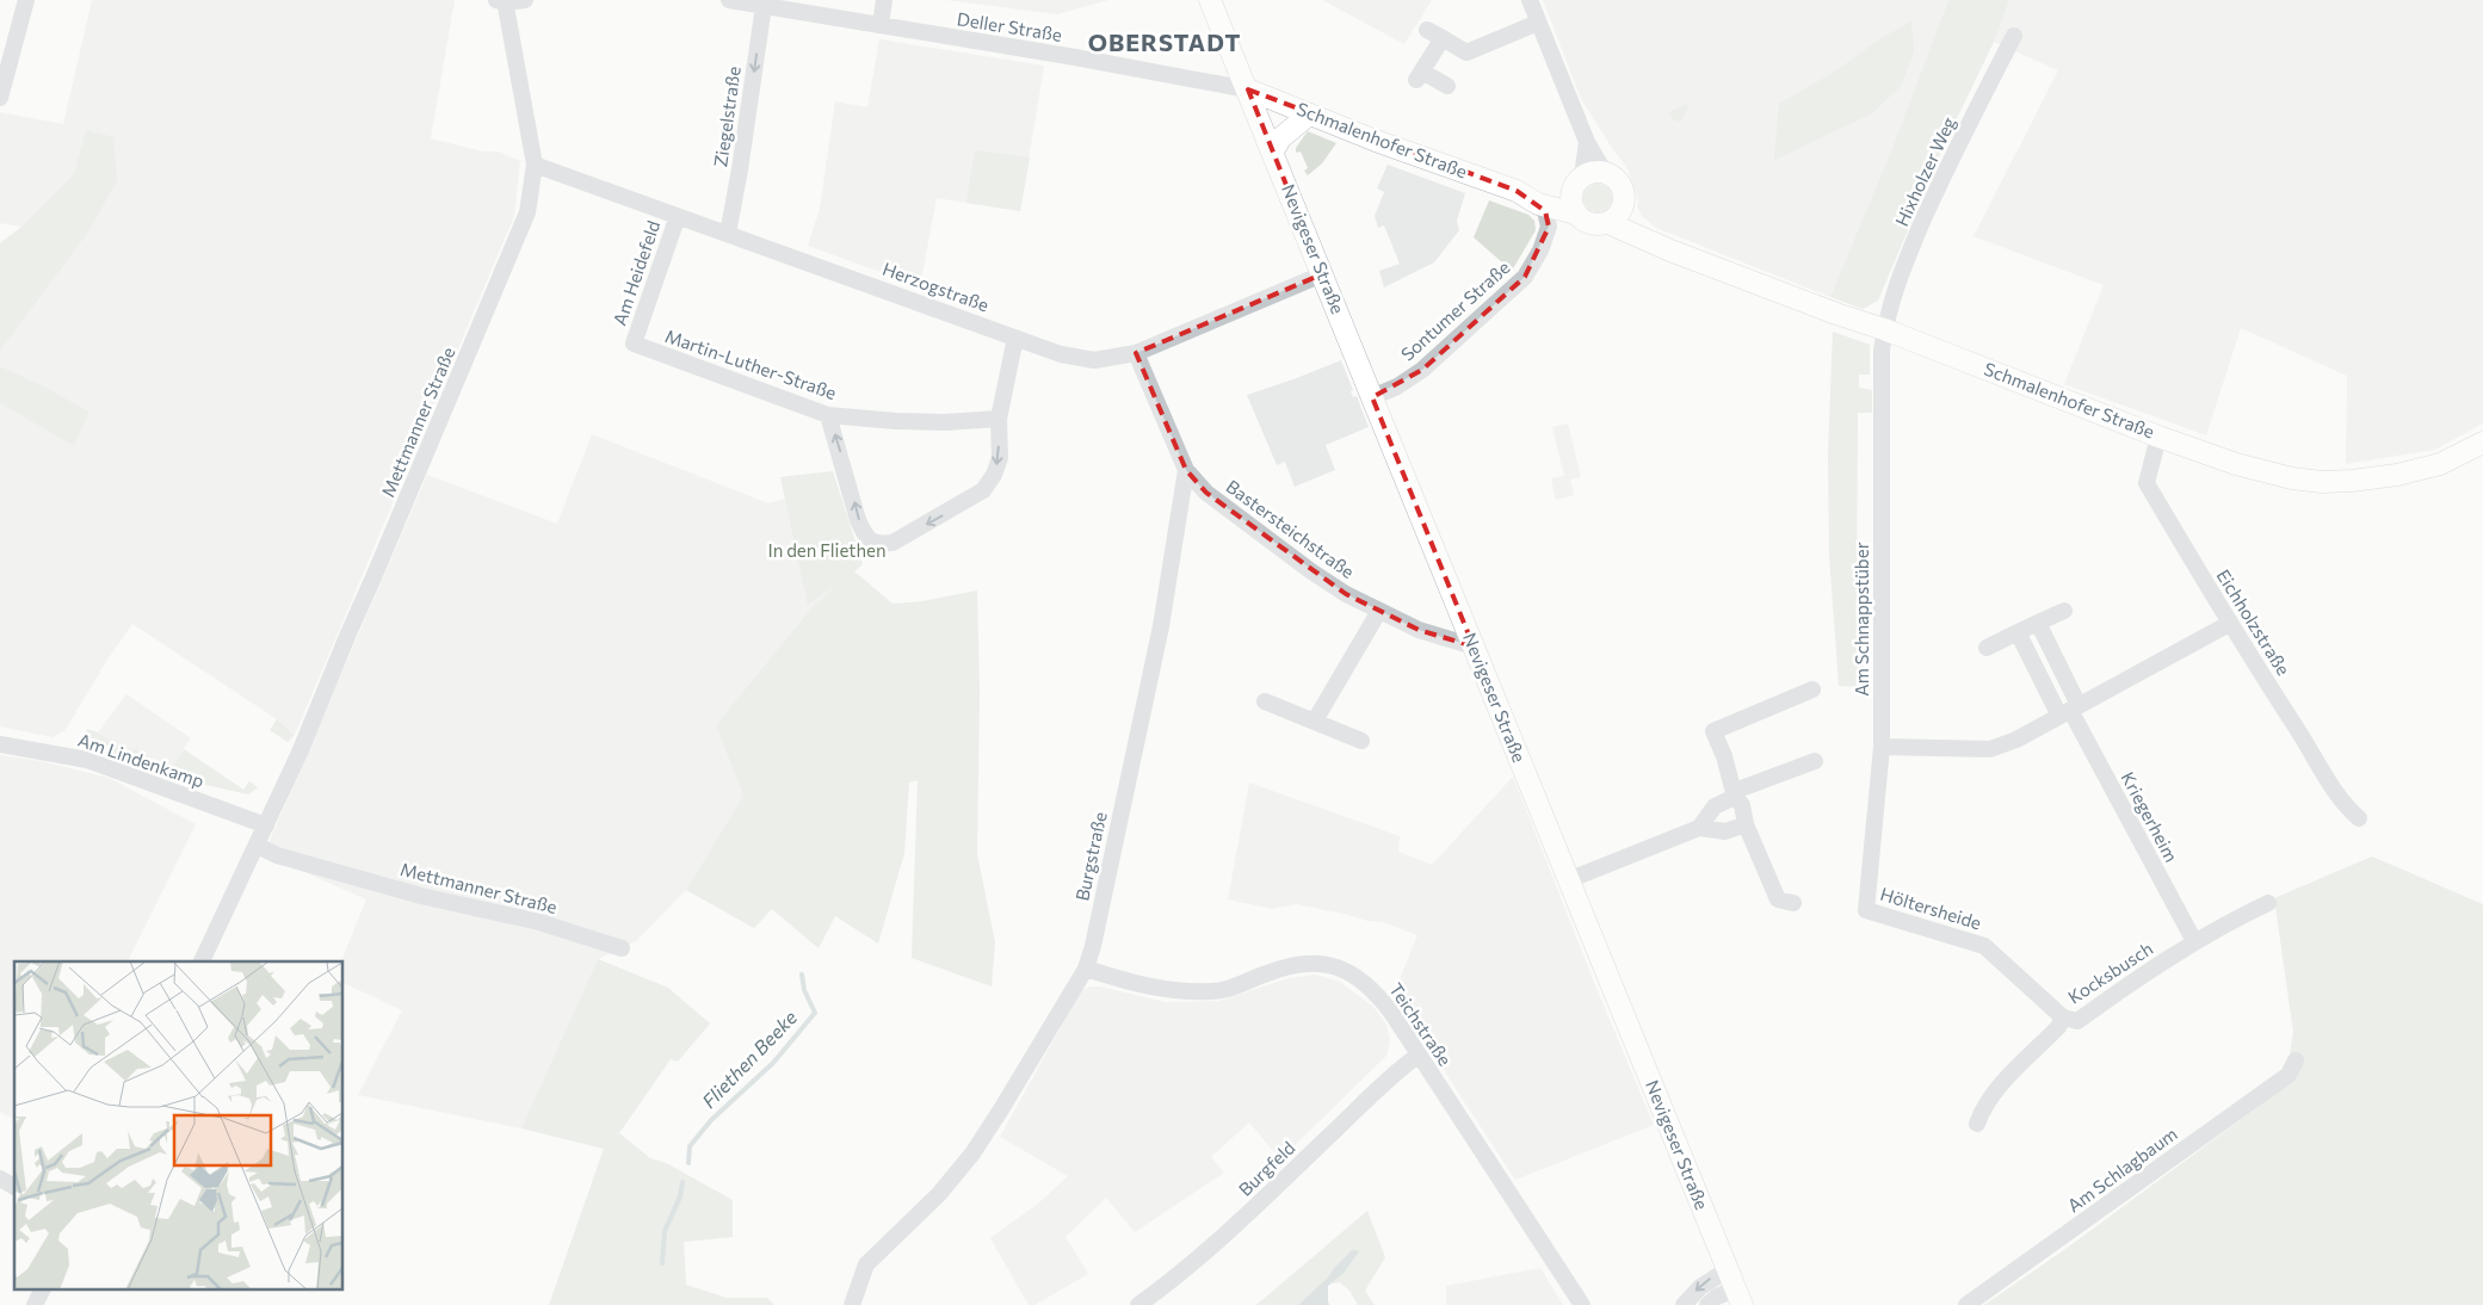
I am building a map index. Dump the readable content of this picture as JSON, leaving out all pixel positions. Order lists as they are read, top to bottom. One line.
{"streets":{"main road":["Schmalenhofer Straße","Nevigeser Straße"],"street":["Deller Straße","Ziegelstraße","Hixholzer Weg","Am Heidefeld","Herzogstraße","Sontumer Straße","Martin-Luther-Straße","Mettmanner Straße","Bastersteichstraße","Am Schnappstüber","Eichholzstraße","Am Lindenkamp","Kriegerheim","Burgstraße","Höltersheide","Kocksbusch","Teichstraße","Burgfeld","Am Schlagbaum"]},"crossings":[["Deller Straße","Ziegelstraße"],["Deller Straße","Schmalenhofer Straße"],["Deller Straße","Nevigeser Straße"],["Ziegelstraße","Herzogstraße"],["Schmalenhofer Straße","Hixholzer Weg"],["Schmalenhofer Straße","Nevigeser Straße"],["Schmalenhofer Straße","Sontumer Straße"],["Schmalenhofer Straße","Am Schnappstüber"],["Schmalenhofer Straße","Eichholzstraße"],["Hixholzer Weg","Am Schnappstüber"],["Nevigeser Straße","Herzogstraße"],["Nevigeser Straße","Sontumer Straße"],["Nevigeser Straße","Bastersteichstraße"],["Am Heidefeld","Herzogstraße"],["Am Heidefeld","Martin-Luther-Straße"],["Herzogstraße","Mettmanner Straße"],["Mettmanner Straße","Am Lindenkamp"],["Bastersteichstraße","Burgstraße"],["Am Schnappstüber","Höltersheide"],["Kriegerheim","Kocksbusch"],["Burgstraße","Teichstraße"],["Höltersheide","Kocksbusch"],["Teichstraße","Burgfeld"]],"one_way":["Ziegelstraße"],"districts":["OBERSTADT"],"water":["Fliethen Beeke"],"parks":["In den Fliethen"]}
